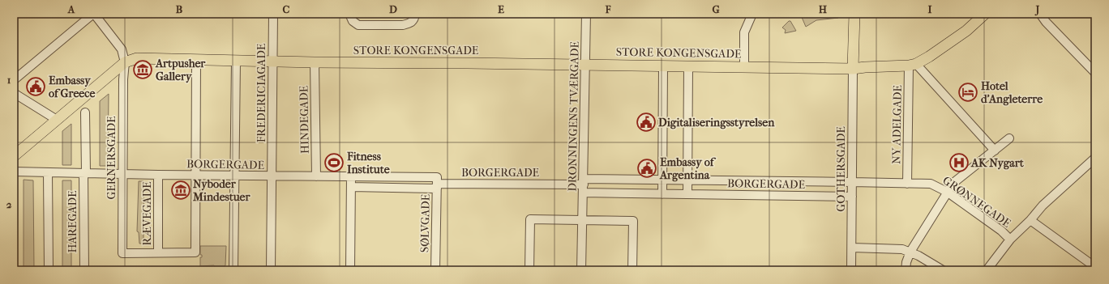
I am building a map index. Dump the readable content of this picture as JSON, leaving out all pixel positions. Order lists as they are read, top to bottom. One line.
{"streets":{"main road":["STORE KONGENSGADE"],"street":["FREDERICIAGADE","DRONNINGENS TVÆRGADE","HINDEGADE","NY ADELGADE","GERNERSGADE","BORGERGADE","GOTHERSGADE","GRØNNEGADE","RÆVEGADE","HAREGADE","SØLVGADE"]},"crossings":[["STORE KONGENSGADE","FREDERICIAGADE"],["STORE KONGENSGADE","DRONNINGENS TVÆRGADE"],["STORE KONGENSGADE","HINDEGADE"],["STORE KONGENSGADE","NY ADELGADE"],["STORE KONGENSGADE","GERNERSGADE"],["STORE KONGENSGADE","GOTHERSGADE"],["FREDERICIAGADE","BORGERGADE"],["DRONNINGENS TVÆRGADE","BORGERGADE"],["HINDEGADE","BORGERGADE"],["NY ADELGADE","GRØNNEGADE"],["GERNERSGADE","BORGERGADE"],["GERNERSGADE","RÆVEGADE"],["BORGERGADE","GOTHERSGADE"],["BORGERGADE","GRØNNEGADE"],["BORGERGADE","RÆVEGADE"],["BORGERGADE","HAREGADE"],["BORGERGADE","SØLVGADE"],["GOTHERSGADE","GRØNNEGADE"]],"places":{"museum":["Artpusher Gallery","Nyboder Mindestuer"],"public building":["Embassy of Greece","Digitaliseringsstyrelsen","Embassy of Argentina"],"hotel":["Hotel d’Angleterre"],"sports":["Fitness Institute"],"hospital":["AK Nygart"]},"grid":{"columns":["A","B","C","D","E","F","G","H","I","J"],"rows":["1","2"]}}
